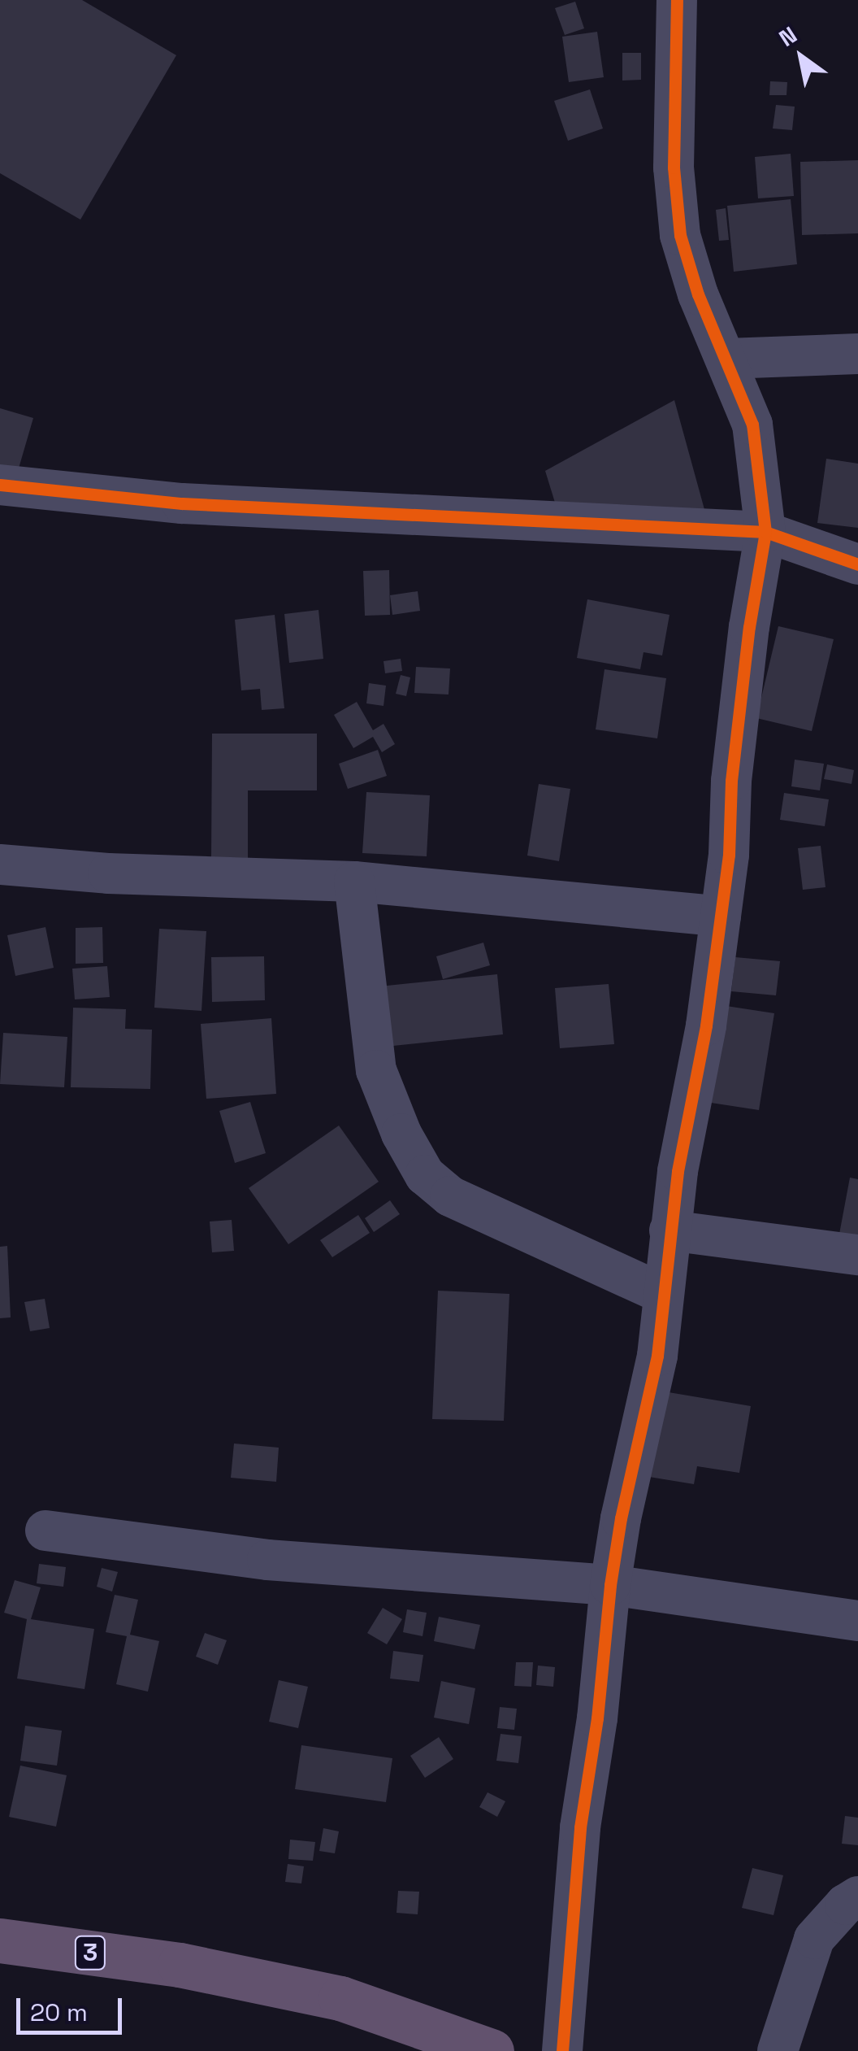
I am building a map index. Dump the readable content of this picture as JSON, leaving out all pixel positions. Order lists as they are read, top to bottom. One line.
{"streets":{"highway":["3"]},"scale_bar":"20 m","north":"top left"}
